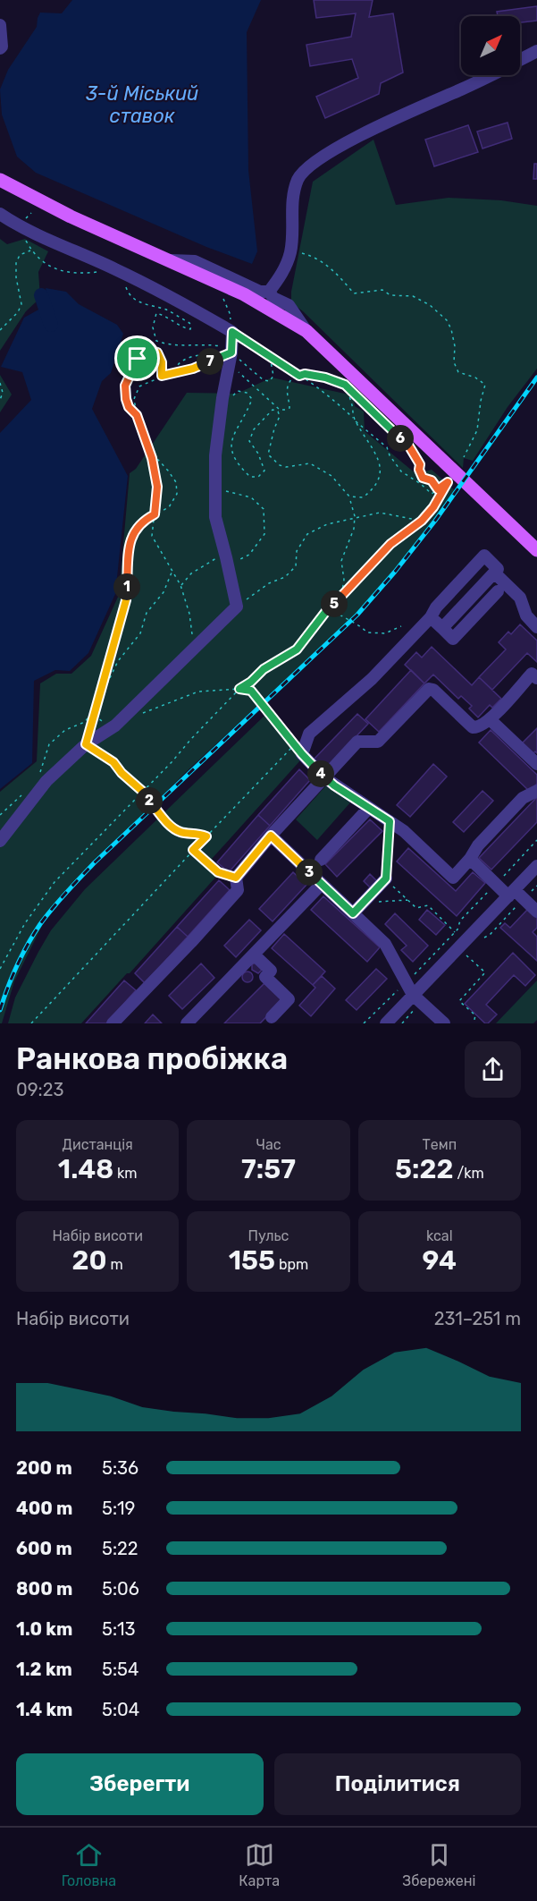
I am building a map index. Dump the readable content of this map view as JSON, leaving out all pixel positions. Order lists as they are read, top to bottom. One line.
{"water":["3-й Міський ставок"],"north":"top right","page":{"pins":["7","6","1","5","4","2","3"],"heading":["Ранкова пробіжка","09:23"],"stats":[["Дистанція","1.48 km"],["Час","7:57"],["Темп","5:22 /km"],["Набір висоти","20 m"],["Пульс","155 bpm"],["kcal","94"]],"chart":["Набір висоти","231–251 m"],"list":[{"name":"200 m","note":"5:36"},{"name":"400 m","note":"5:19"},{"name":"600 m","note":"5:22"},{"name":"800 m","note":"5:06"},{"name":"1.0 km","note":"5:13"},{"name":"1.2 km","note":"5:54"},{"name":"1.4 km","note":"5:04"}],"buttons":["Зберегти","Поділитися"],"tabs":["Головна","Карта","Збережені"]}}
